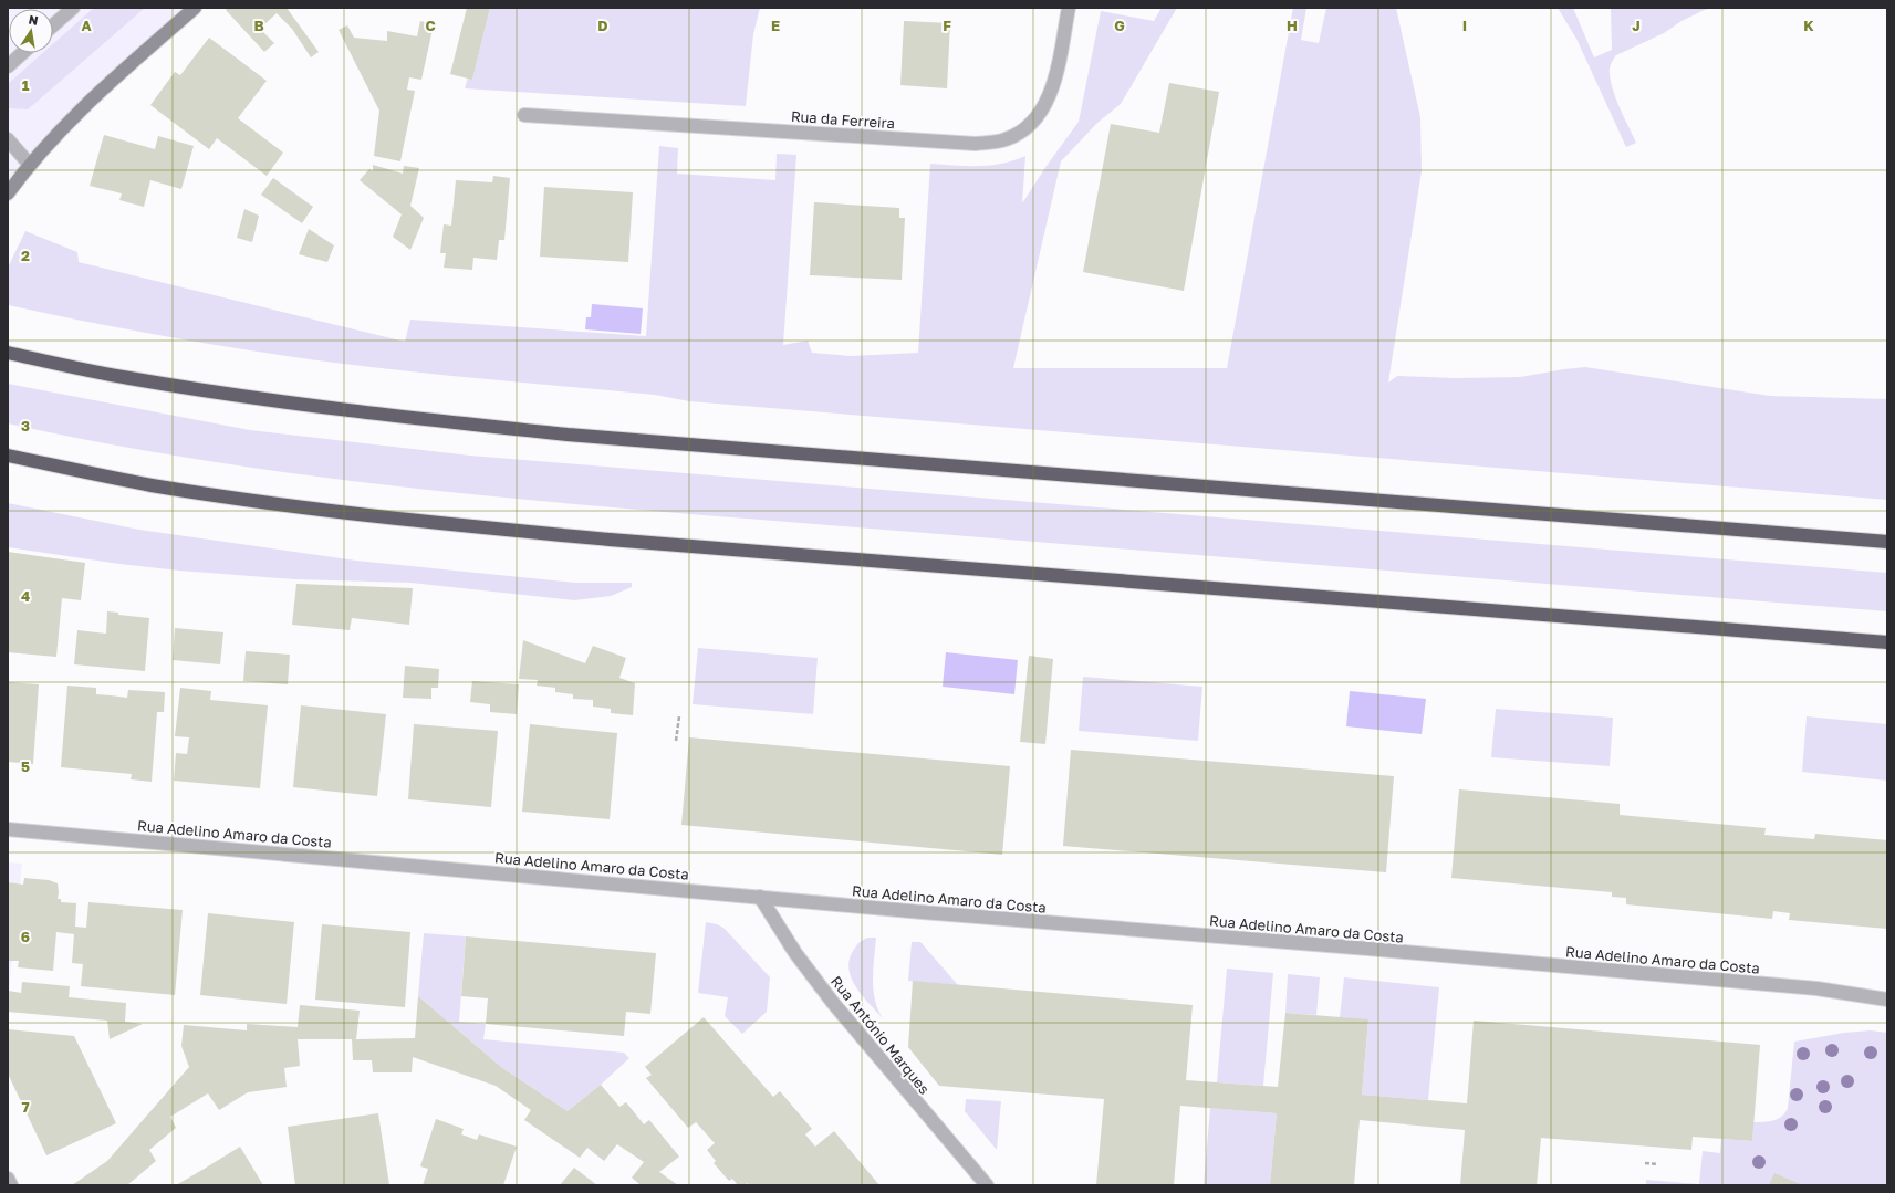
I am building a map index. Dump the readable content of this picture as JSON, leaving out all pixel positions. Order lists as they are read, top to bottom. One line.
{"streets":{"street":["Rua da Ferreira","Rua Adelino Amaro da Costa","Rua António Marques"]},"crossings":[["Rua Adelino Amaro da Costa","Rua António Marques"]],"north":"top","grid":{"columns":["A","B","C","D","E","F","G","H","I","J","K"],"rows":["1","2","3","4","5","6","7"]}}
